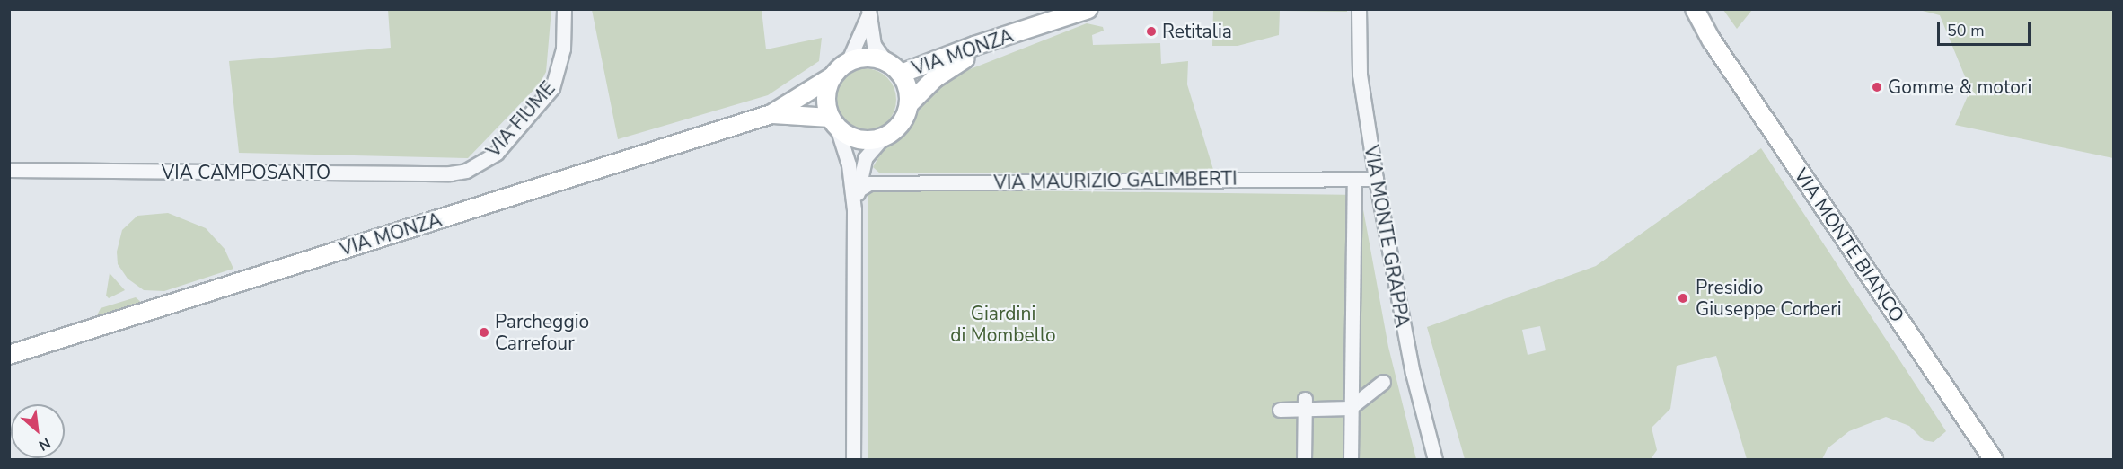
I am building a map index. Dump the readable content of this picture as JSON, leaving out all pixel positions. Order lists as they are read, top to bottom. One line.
{"streets":{"main road":["VIA MONZA","VIA MONTE BIANCO"],"street":["VIA FIUME","VIA CAMPOSANTO","VIA MAURIZIO GALIMBERTI","VIA MONTE GRAPPA"]},"crossings":[["VIA FIUME","VIA CAMPOSANTO"],["VIA MAURIZIO GALIMBERTI","VIA MONTE GRAPPA"]],"parks":["Giardini di Mombello"],"places":["Retitalia","Gomme & motori","Presidio Giuseppe Corberi","Parcheggio Carrefour"],"scale_bar":"50 m","north":"bottom right"}
